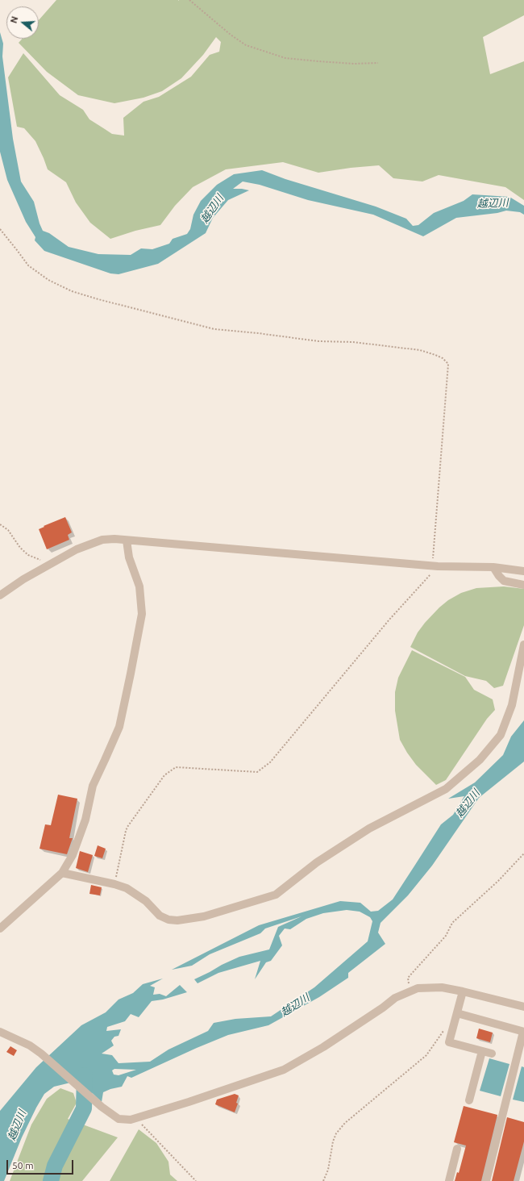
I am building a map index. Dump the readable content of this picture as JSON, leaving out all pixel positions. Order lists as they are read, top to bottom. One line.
{"water":["越辺川"],"scale_bar":"50 m","north":"left"}
